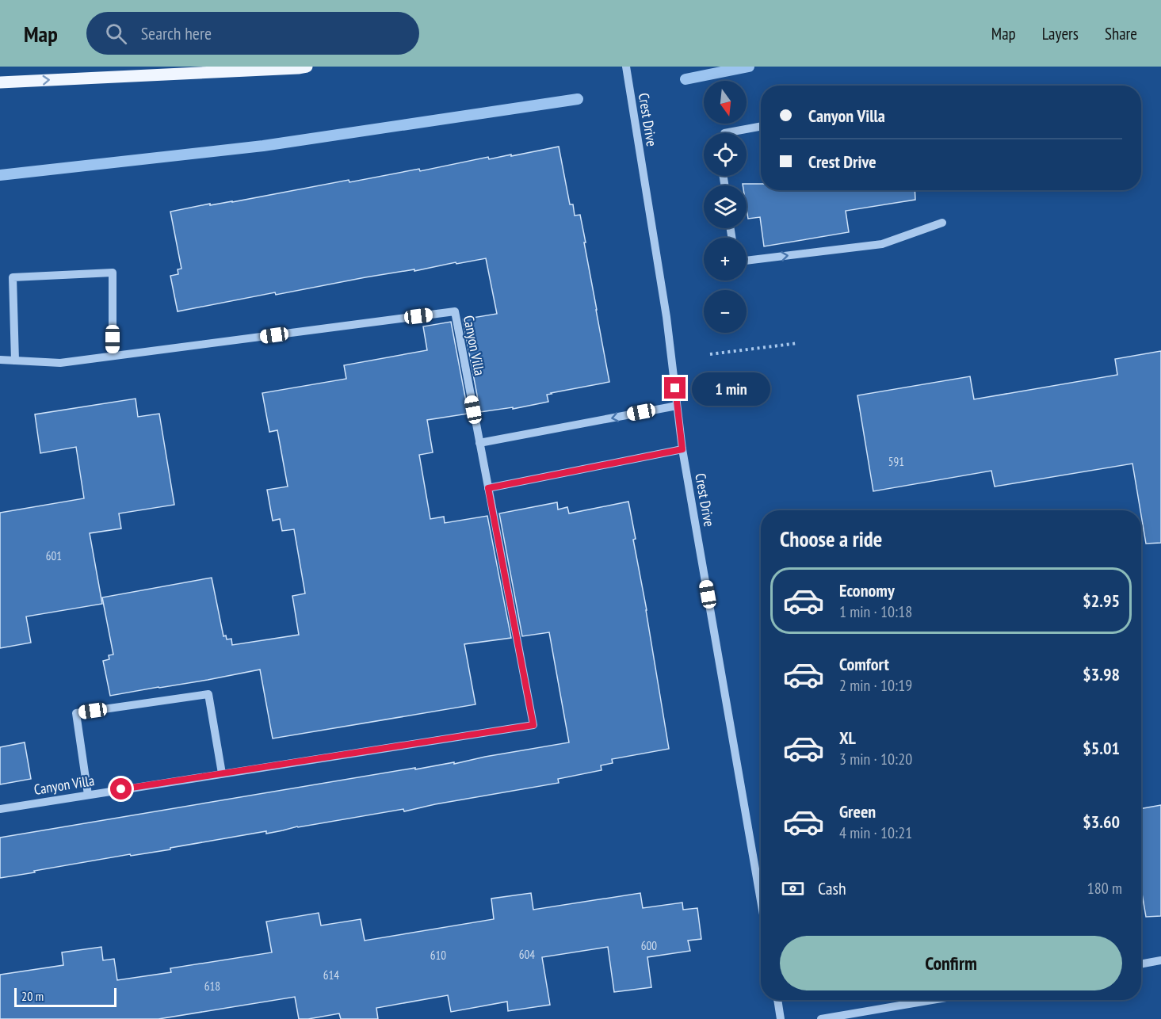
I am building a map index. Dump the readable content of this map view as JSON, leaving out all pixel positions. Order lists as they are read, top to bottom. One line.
{"streets":{"street":["Crest Drive","Canyon Villa"]},"house_numbers":["591","601","600","604","610","614","618"],"scale_bar":"20 m","north":"bottom","page":{"header":"Map","search":"Search here","nav":["Map","Layers","Share"],"map_buttons":["+","−"],"banner":["Canyon Villa","Crest Drive"],"bubble":"1 min","heading":"Choose a ride","list":[{"name":"Economy","note":"1 min · 10:18","value":"$2.95"},{"name":"Comfort","note":"2 min · 10:19","value":"$3.98"},{"name":"XL","note":"3 min · 10:20","value":"$5.01"},{"name":"Green","note":"4 min · 10:21","value":"$3.60"}],"pay":["Cash","180 m"],"buttons":"Confirm","scale":"20 m"}}
